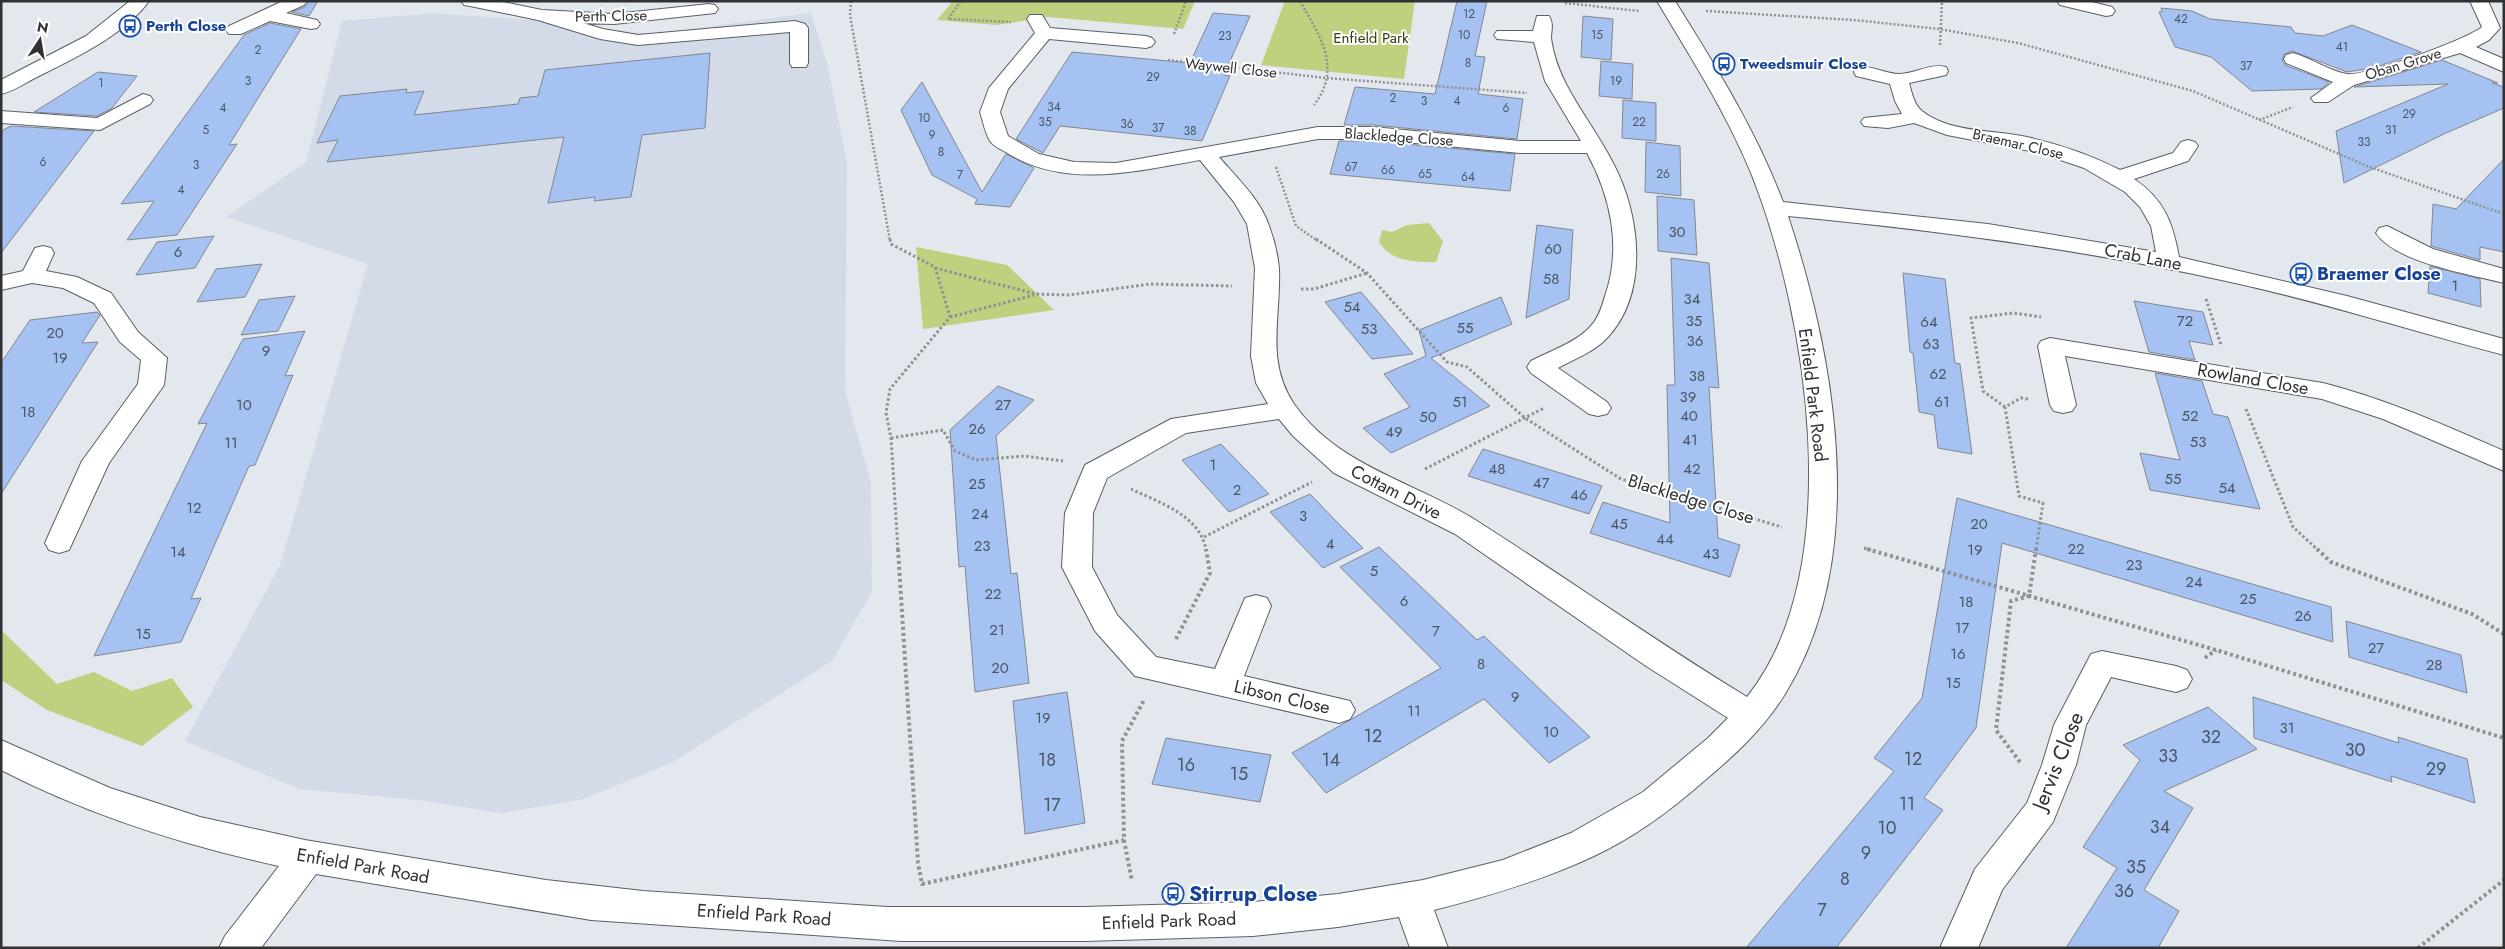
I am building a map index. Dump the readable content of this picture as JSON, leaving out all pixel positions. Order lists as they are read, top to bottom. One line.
{"streets":{"street":["Perth Close","Oban Grove","Blackledge Close","Braemar Close","Crab Lane","Rowland Close","Enfield Park Road","Cottam Drive","Libson Close","Jervis Close"],"path":["Waywell Close"]},"crossings":[["Blackledge Close","Cottam Drive"],["Braemar Close","Crab Lane"],["Crab Lane","Enfield Park Road"],["Enfield Park Road","Cottam Drive"],["Cottam Drive","Libson Close"]],"parks":["Enfield Park"],"places":{"bus stop":["Perth Close","Tweedsmuir Close","Braemer Close","Stirrup Close"]},"house_numbers":["12","42","10","15","23","41","2","8","37","29","3","19","1","2","3","4","34","4","6","29","10","35","22","36","37","5","31","38","9","33","8","6","3","67","66","65","26","7","64","4","30","60","6","58","1","34","54","35","72","64","55","53","20","36","63","9","19","62","38","39","51","61","10","27","18","40","52","50","26","49","41","53","11","1","48","42","55","47","25","54","2","46","12","24","3","45","20","44","4","23","22","19","14","43","23","5","24","22","25","6","18","26","17","21","7","15","27","16","8","28","20","15","9","11","19","31","10","12","32","30","33","12","18","14","16","29","15","11","17","34","10","9","35","8","36","7"],"north":"top"}
